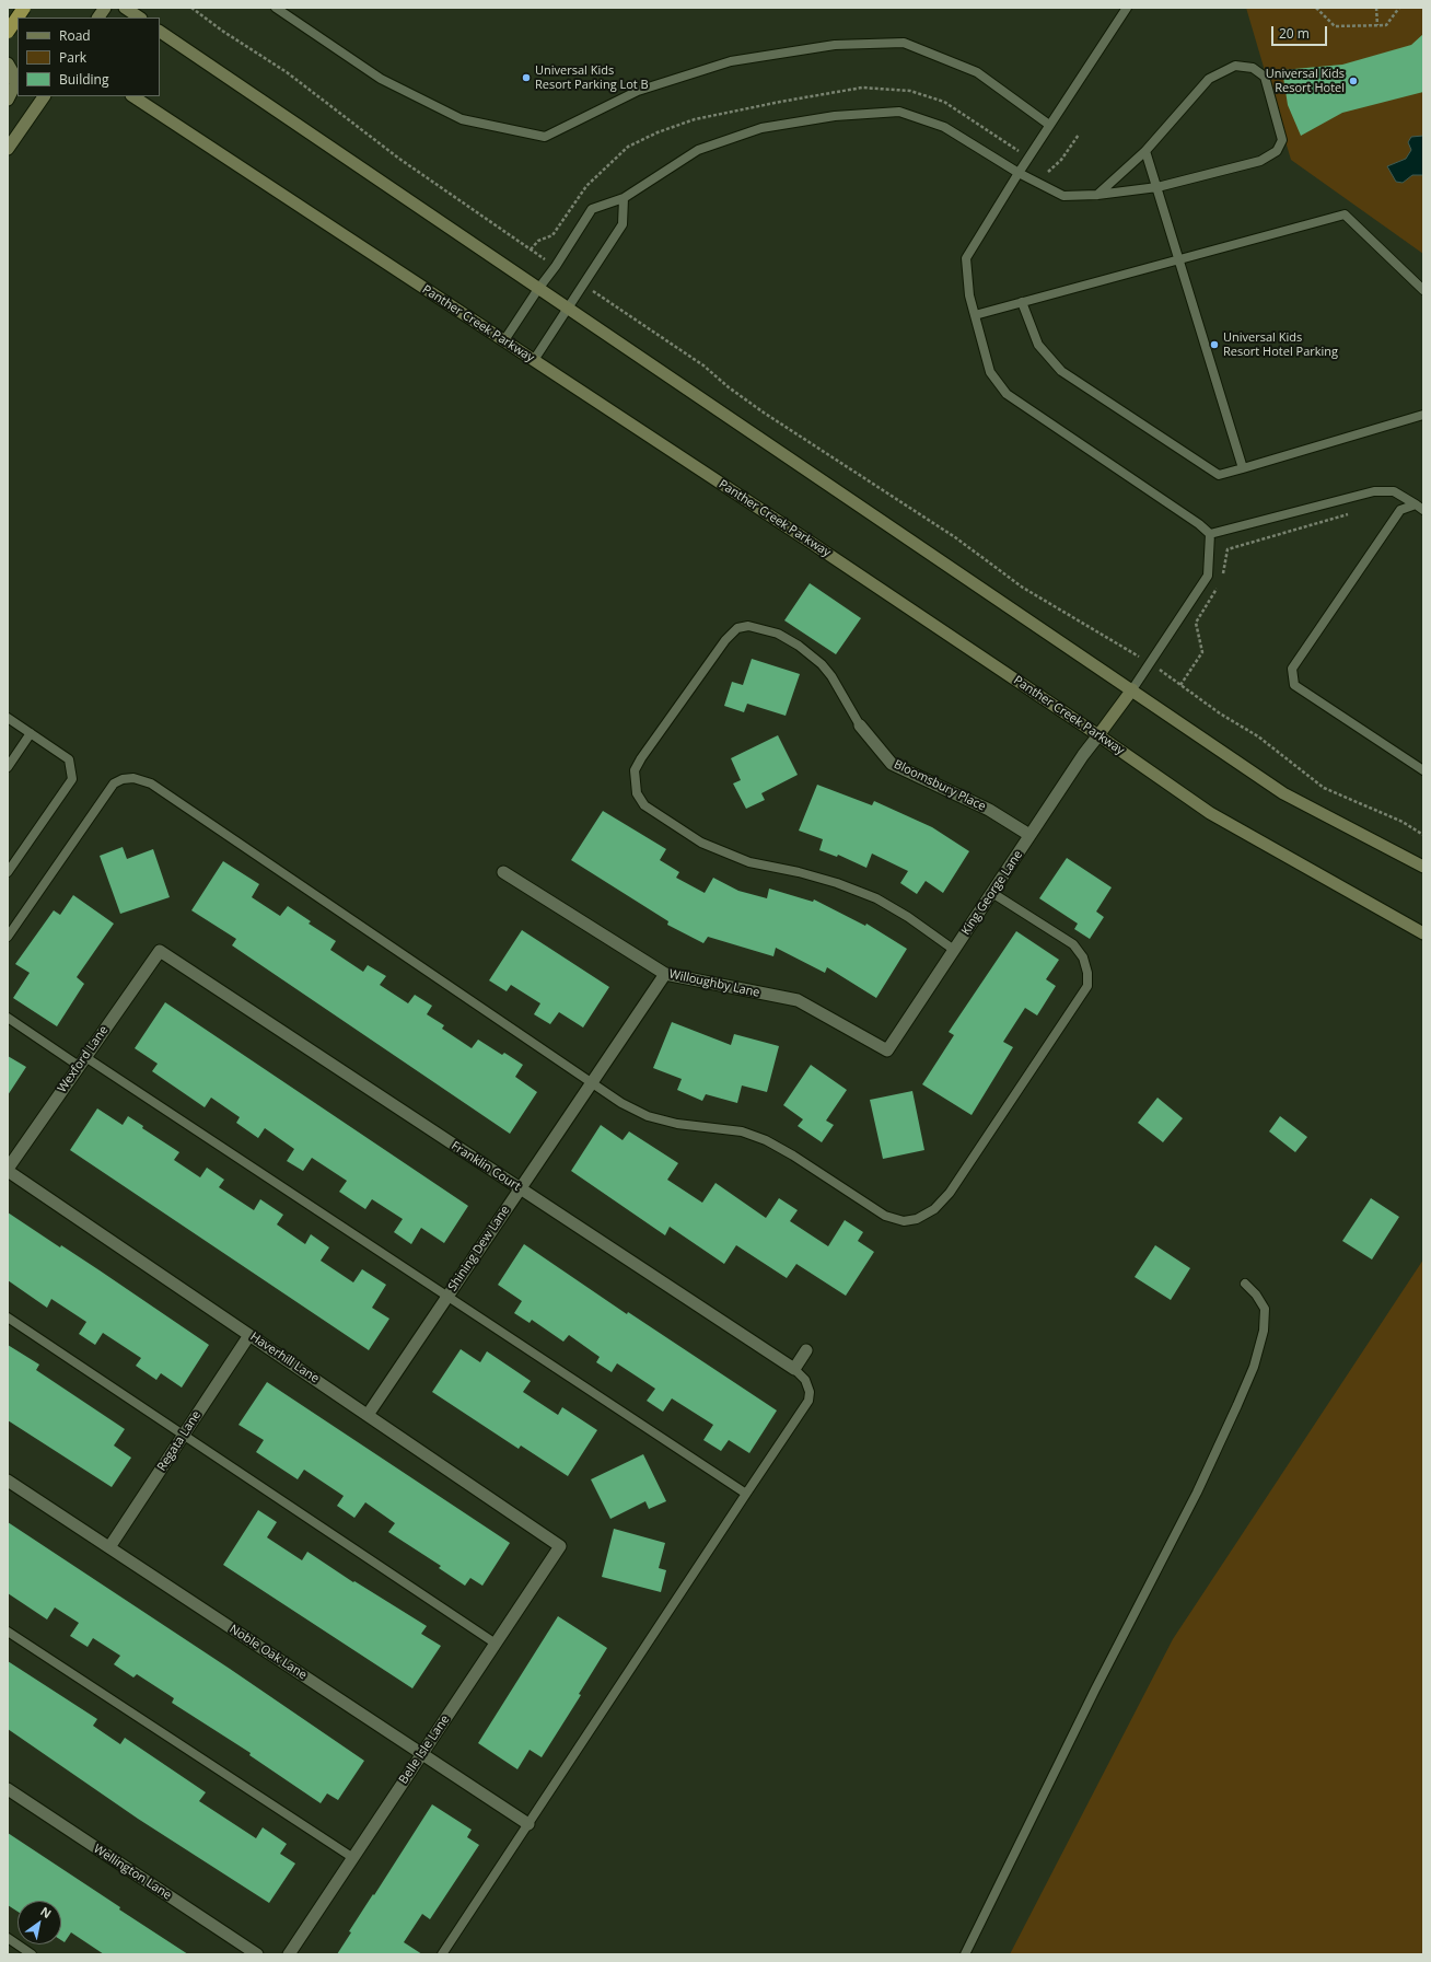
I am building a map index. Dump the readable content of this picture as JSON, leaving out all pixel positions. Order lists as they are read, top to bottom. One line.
{"streets":{"main road":["Panther Creek Parkway"],"street":["Bloomsbury Place","King George Lane","Willoughby Lane","Wexford Lane","Franklin Court","Shining Dew Lane","Haverhill Lane","Regata Lane","Noble Oak Lane","Belle Isle Lane","Wellington Lane"]},"crossings":[["Panther Creek Parkway","King George Lane"],["Bloomsbury Place","King George Lane"],["King George Lane","Willoughby Lane"],["Willoughby Lane","Shining Dew Lane"],["Wexford Lane","Franklin Court"],["Wexford Lane","Haverhill Lane"],["Franklin Court","Shining Dew Lane"],["Shining Dew Lane","Haverhill Lane"],["Haverhill Lane","Regata Lane"],["Haverhill Lane","Belle Isle Lane"],["Regata Lane","Noble Oak Lane"],["Noble Oak Lane","Belle Isle Lane"]],"places":["Universal Kids Resort Parking Lot B","Universal Kids Resort Hotel","Universal Kids Resort Hotel Parking"],"legend":["Road","Park","Building"],"scale_bar":"20 m","north":"top right"}
